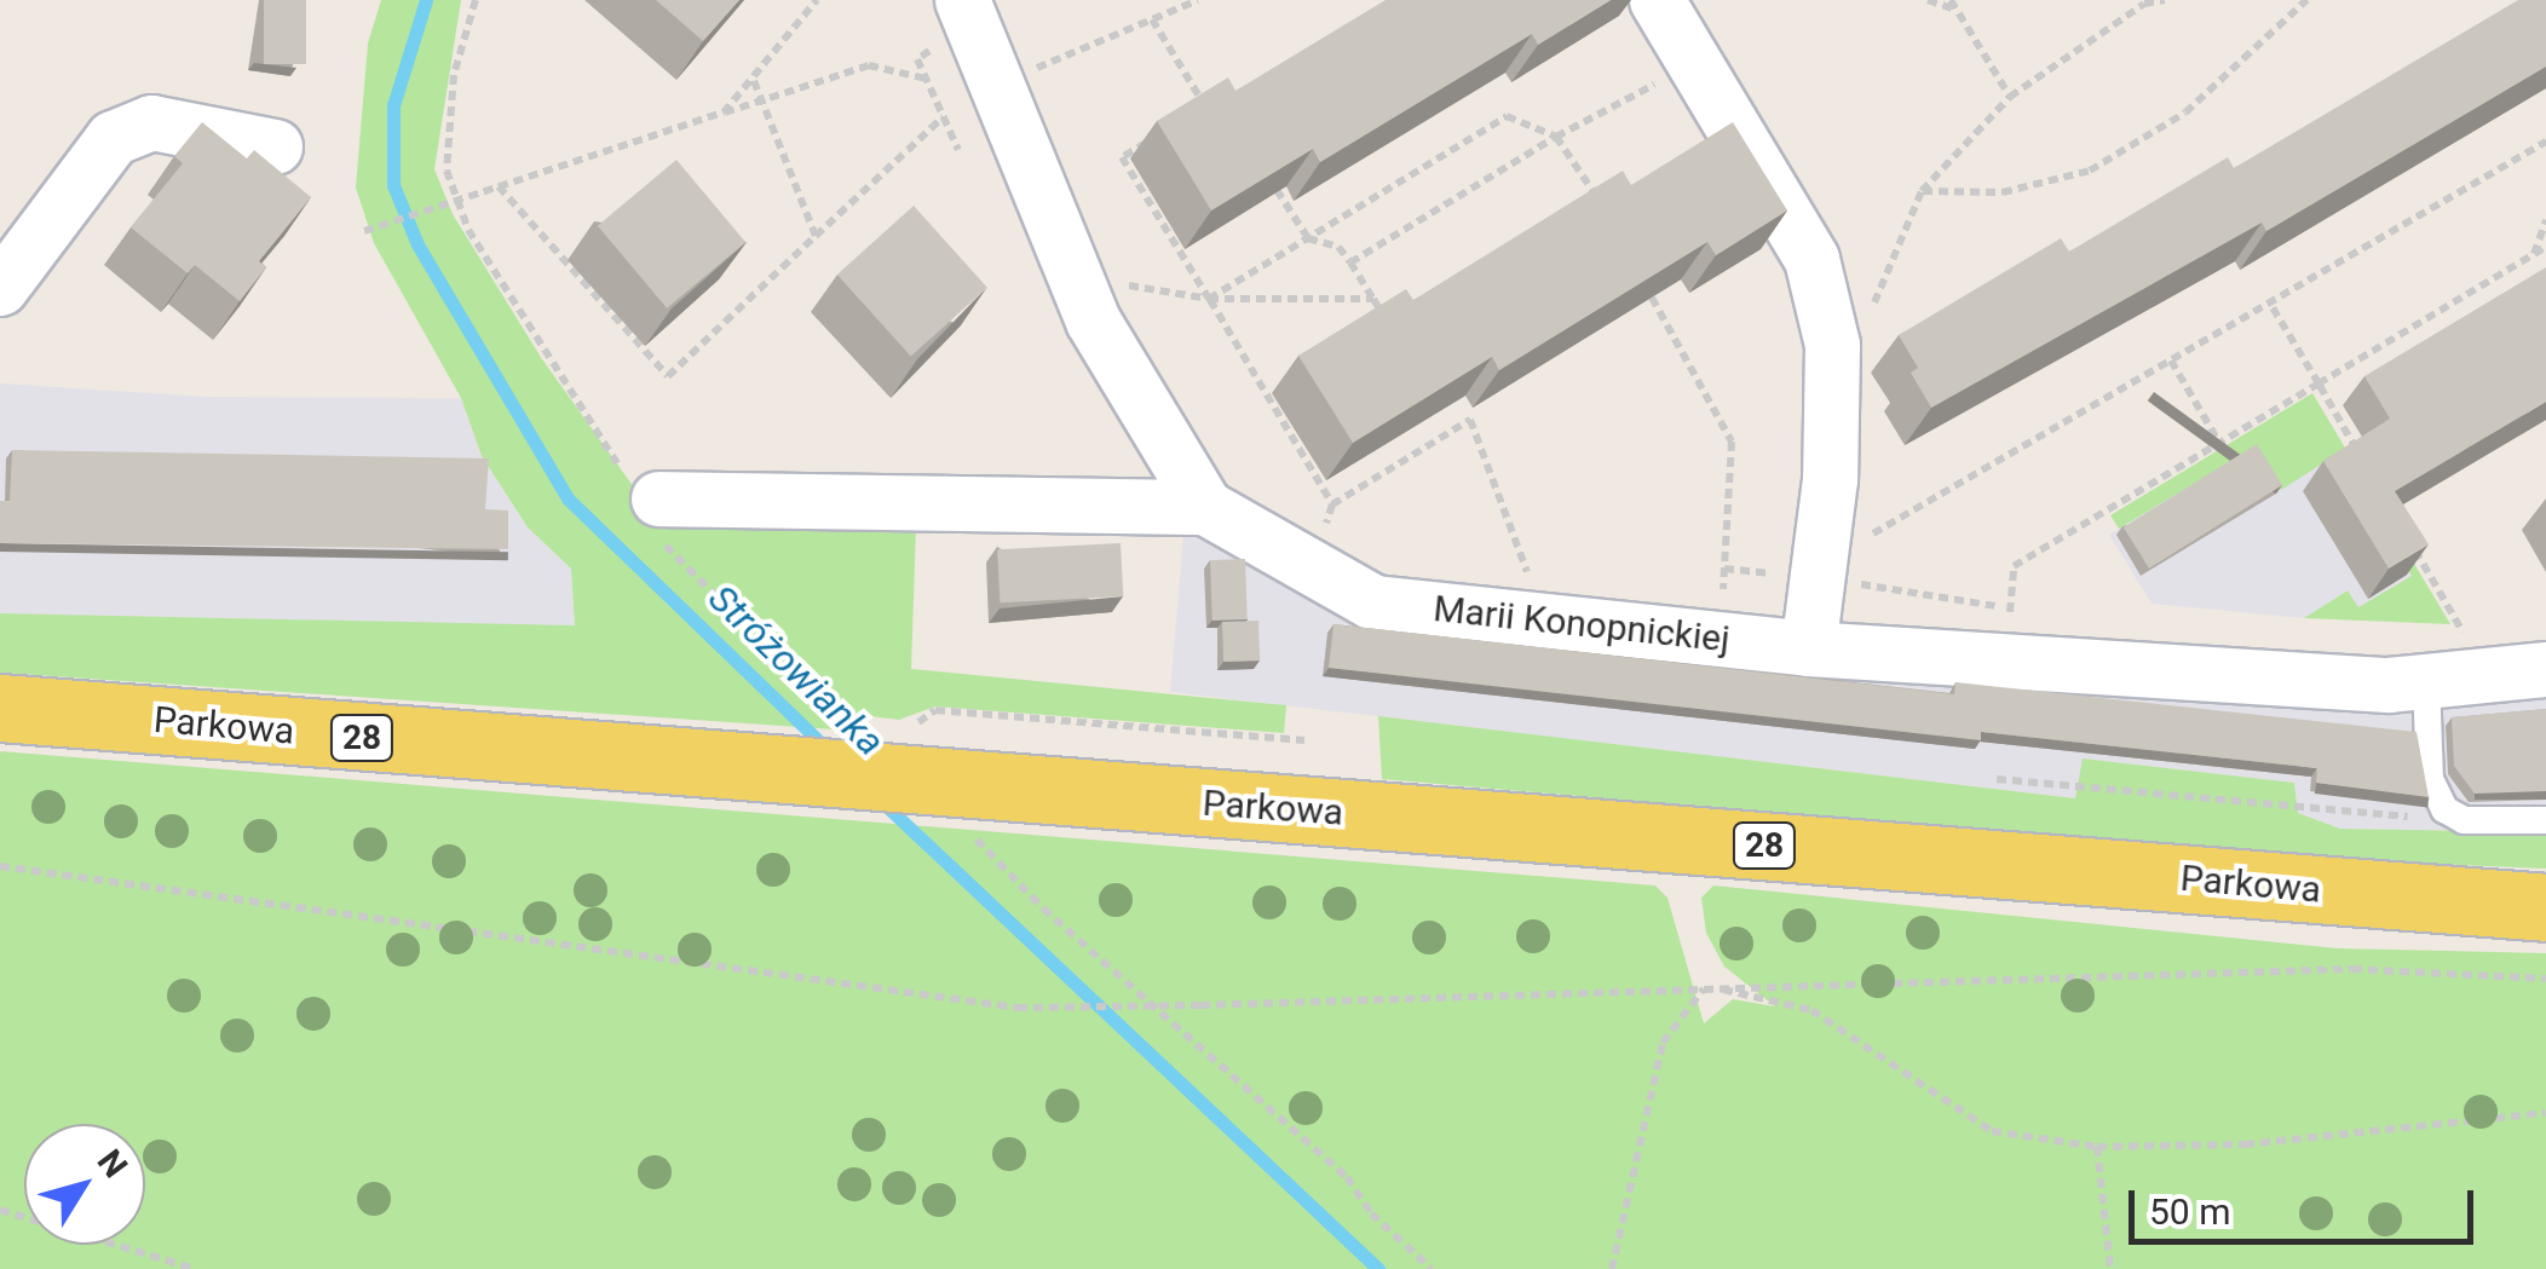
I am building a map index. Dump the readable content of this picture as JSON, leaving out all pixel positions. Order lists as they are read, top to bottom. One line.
{"streets":{"main road":["Parkowa","28"],"street":["Marii Konopnickiej"]},"water":["Stróżowianka"],"scale_bar":"50 m","north":"top right"}
